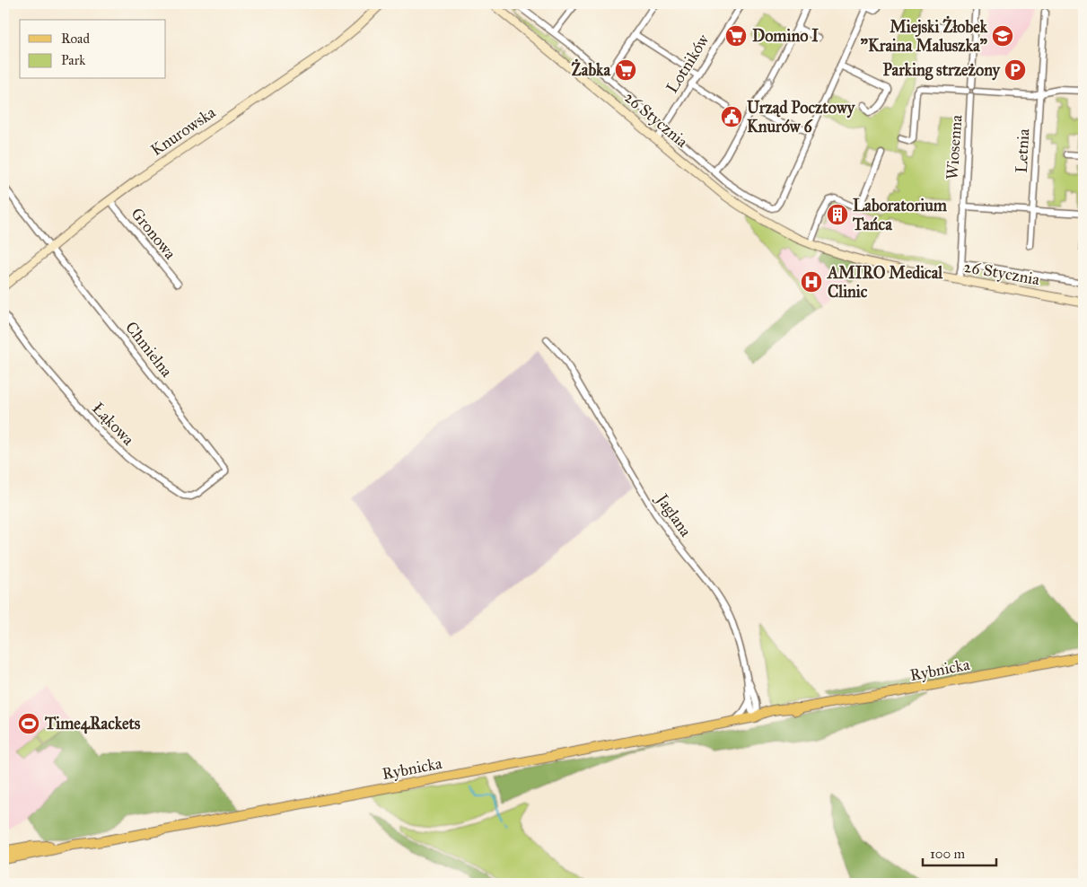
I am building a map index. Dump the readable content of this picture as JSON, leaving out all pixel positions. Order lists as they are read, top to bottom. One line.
{"streets":{"main road":["Rybnicka"],"street":["Lotników","26 Stycznia","Knurowska","Wiosenna","Letnia","Gronowa","Chmielna","Łąkowa","Jaglana"]},"crossings":[["Lotników","26 Stycznia"],["26 Stycznia","Wiosenna"],["Knurowska","Gronowa"],["Knurowska","Chmielna"],["Chmielna","Łąkowa"],["Jaglana","Rybnicka"]],"places":{"supermarket":["Domino I","Żabka"],"school or university":["Miejski Żłobek \"Kraina Maluszka\""],"parking":["Parking strzeżony"],"public building":["Urząd Pocztowy Knurów 6"],"building":["Laboratorium Tańca"],"hospital":["AMIRO Medical Clinic"],"sports":["Time4Rackets"]},"legend":["Road","Park"],"scale_bar":"100 m"}
